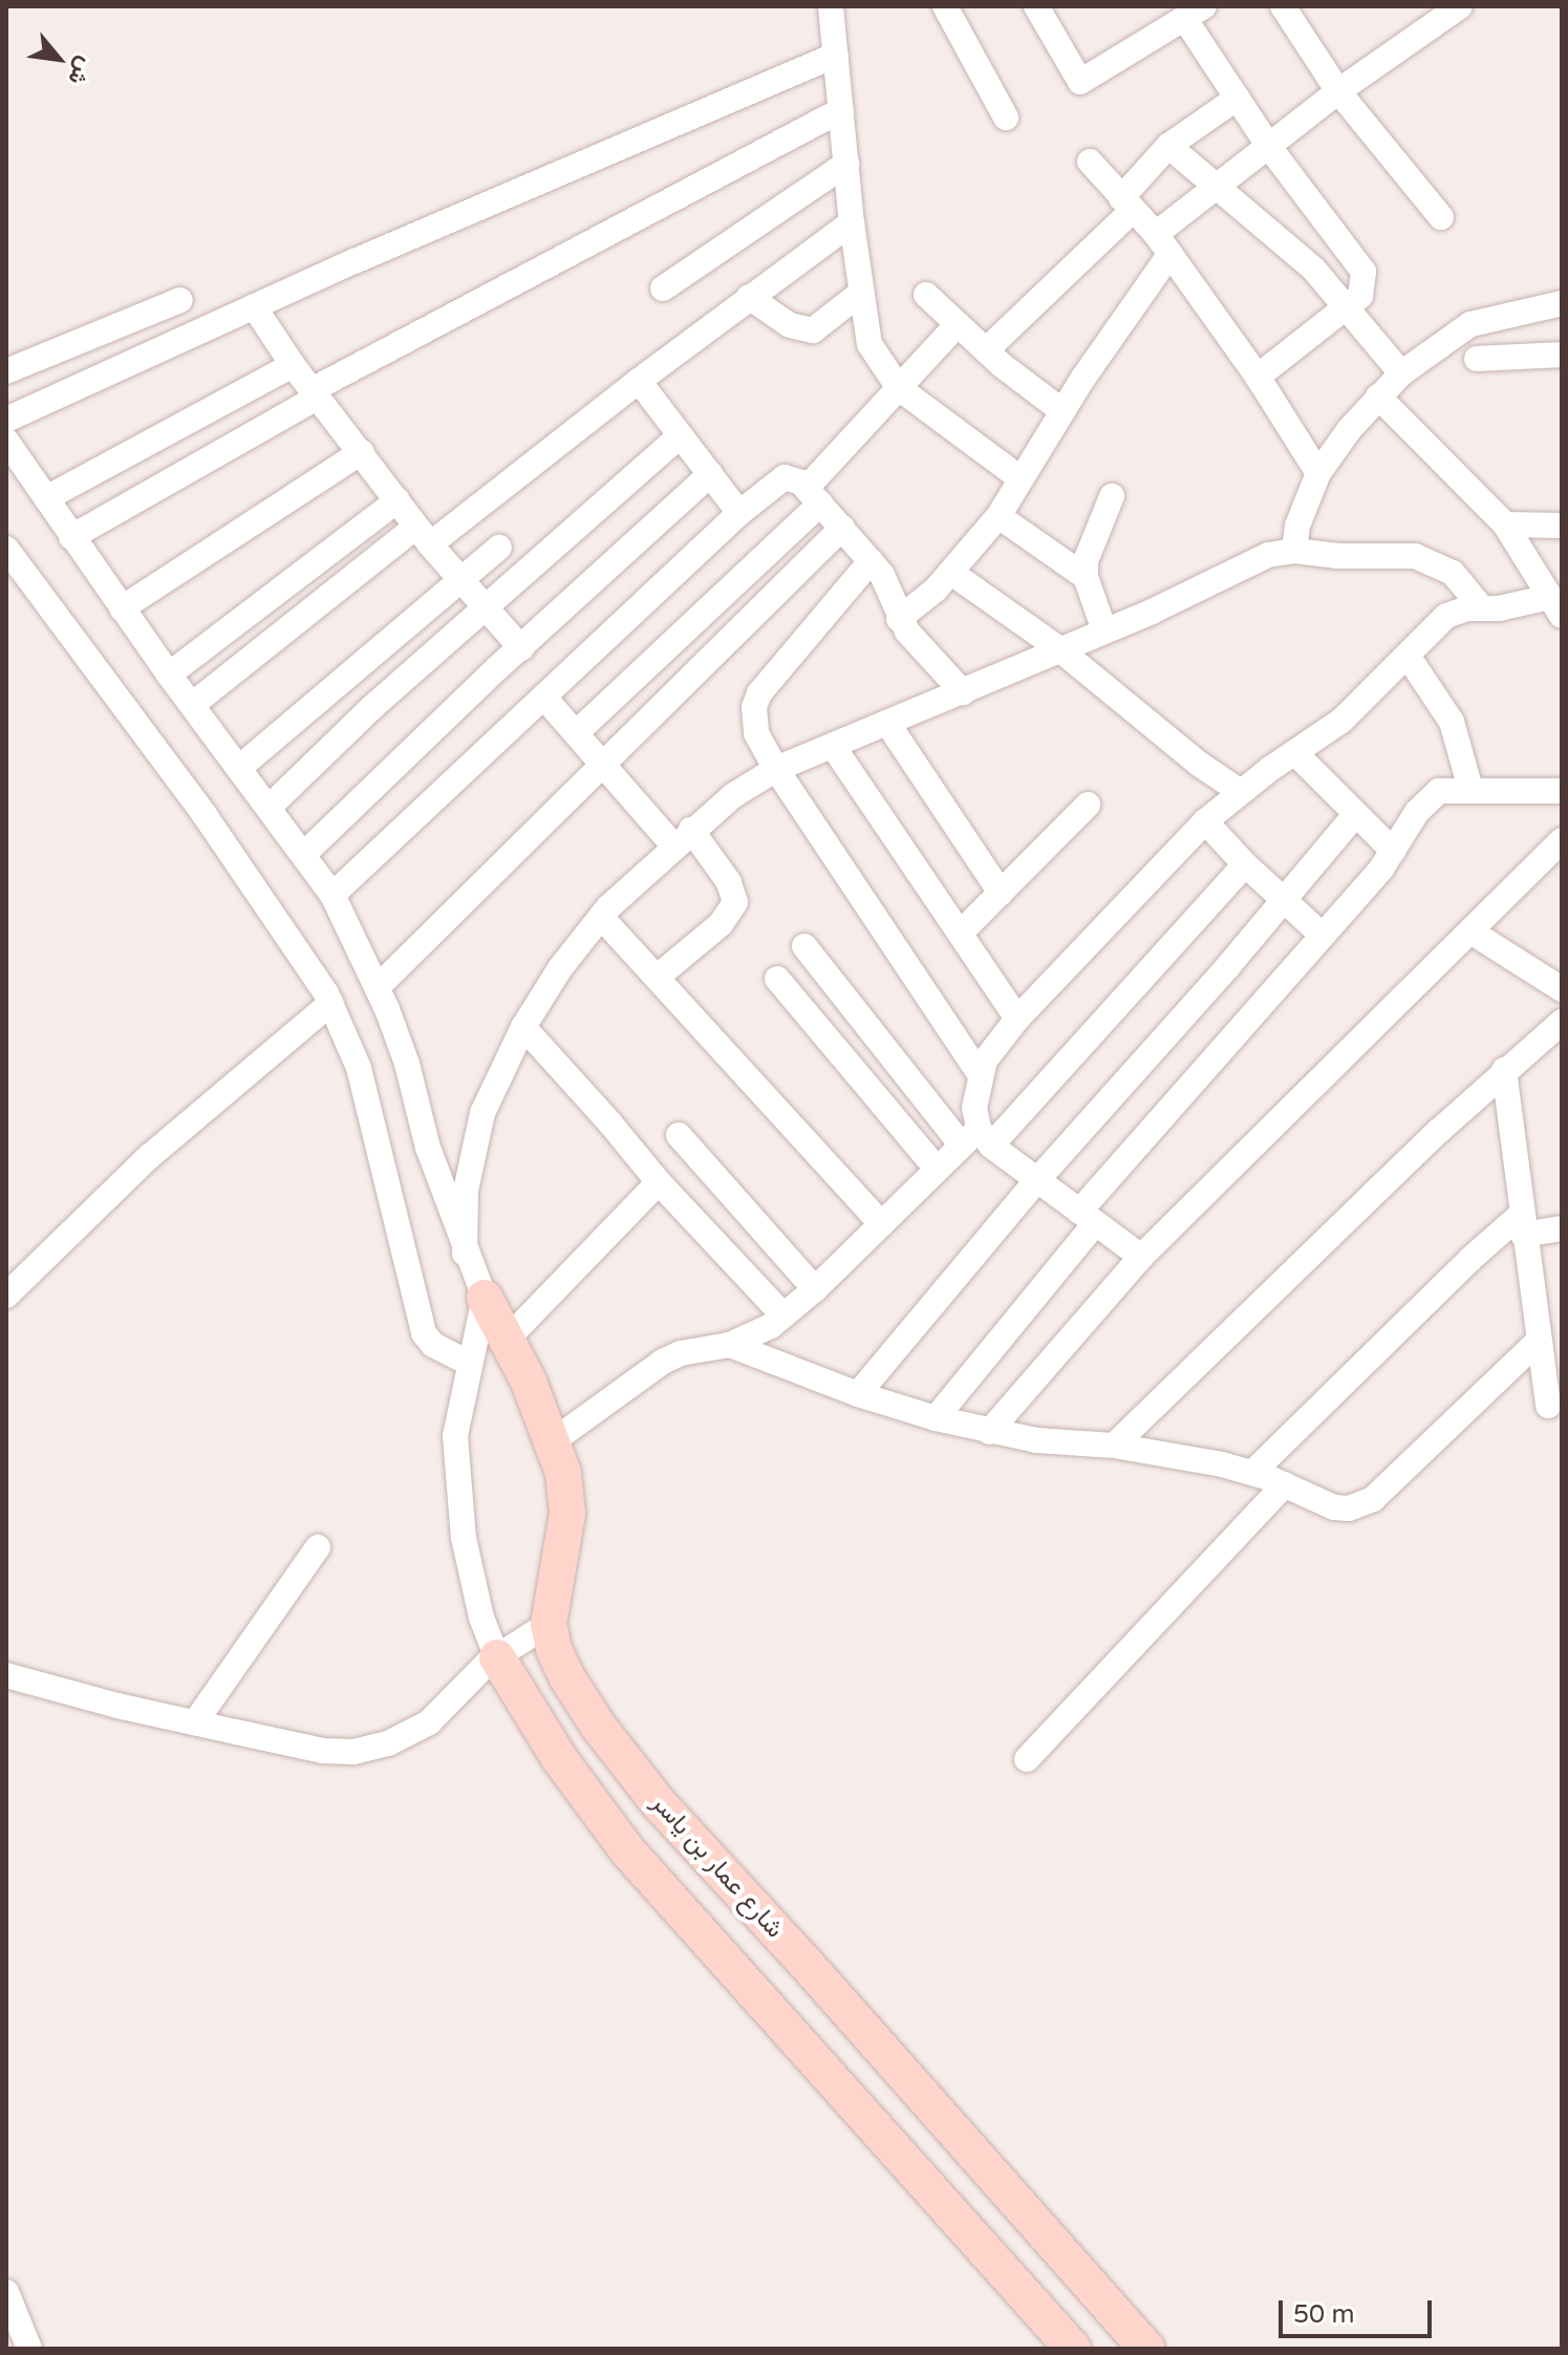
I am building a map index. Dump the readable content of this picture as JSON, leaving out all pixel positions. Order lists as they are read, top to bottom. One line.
{"streets":{"street":["شارع عمار بن ياسر"]},"scale_bar":"50 m","north":"bottom right"}
